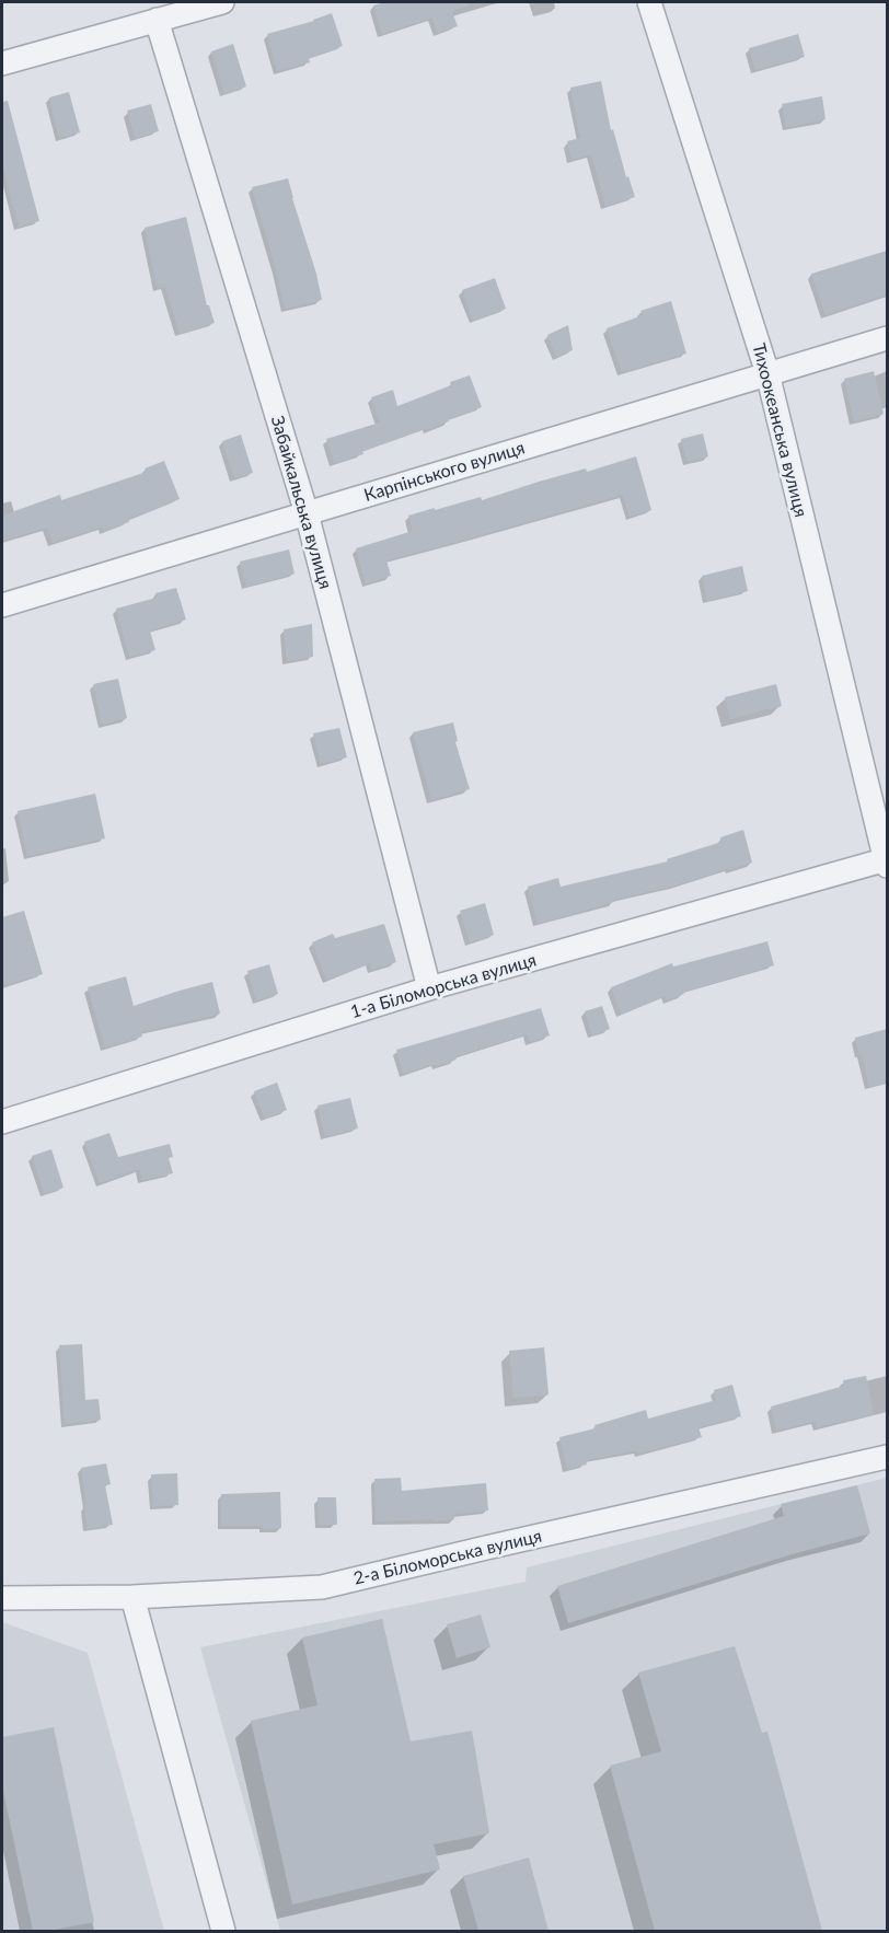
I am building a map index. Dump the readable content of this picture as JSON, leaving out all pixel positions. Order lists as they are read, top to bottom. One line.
{"streets":{"street":["Тихоокеанська вулиця","Карпінського вулиця","Забайкальська вулиця","1-а Біломорська вулиця","2-а Біломорська вулиця"]},"crossings":[["Тихоокеанська вулиця","Карпінського вулиця"],["Тихоокеанська вулиця","1-а Біломорська вулиця"],["Карпінського вулиця","Забайкальська вулиця"],["Забайкальська вулиця","1-а Біломорська вулиця"]]}
